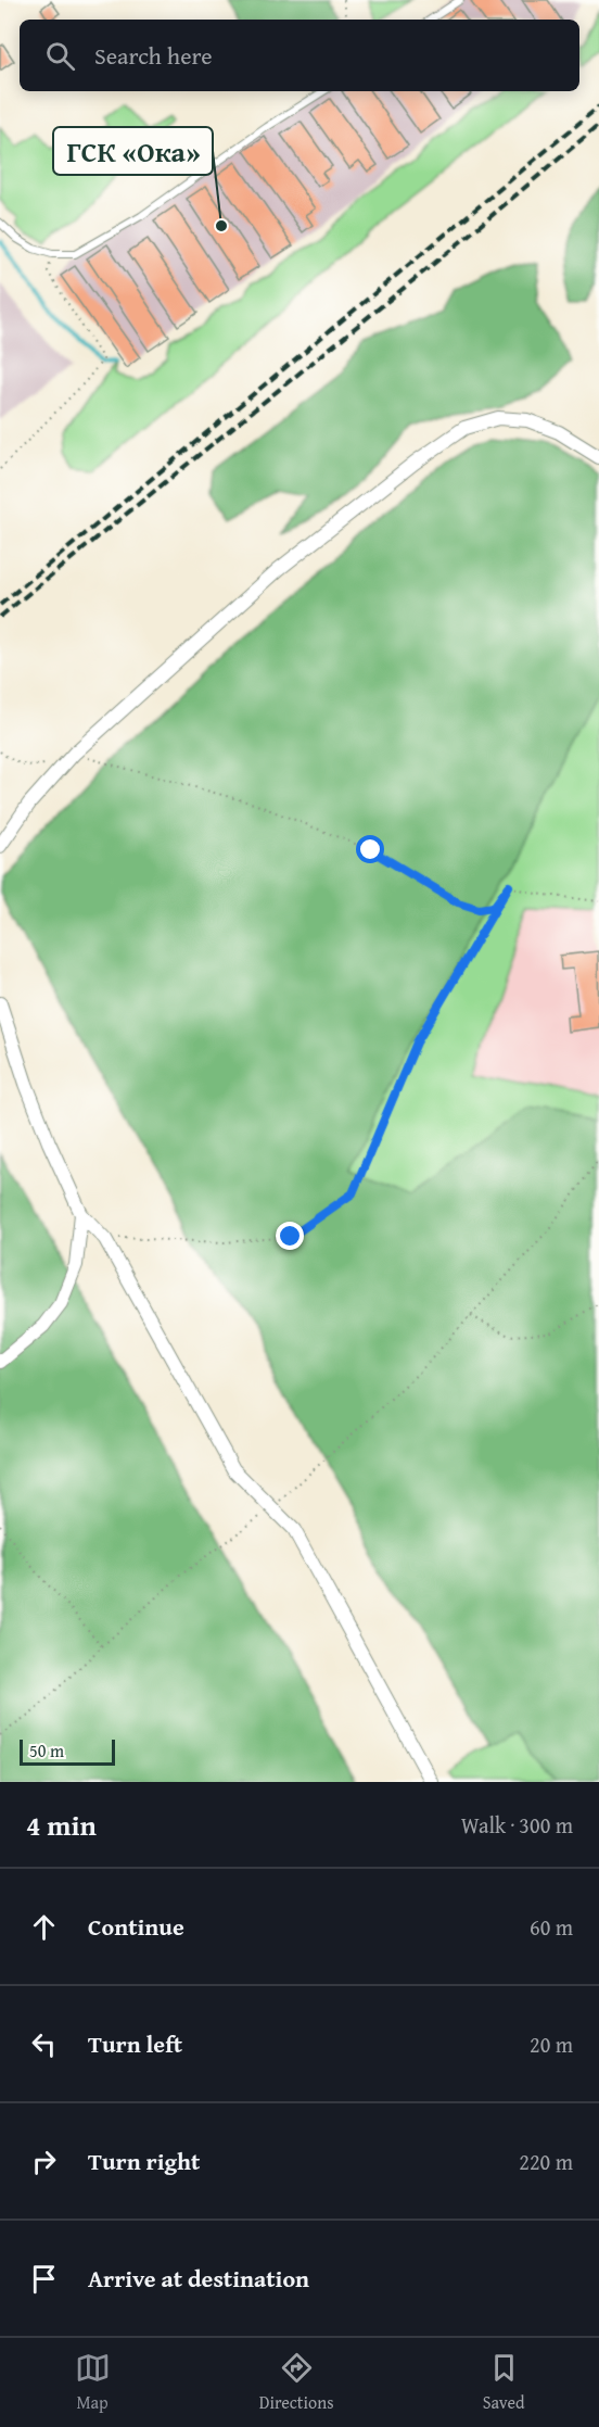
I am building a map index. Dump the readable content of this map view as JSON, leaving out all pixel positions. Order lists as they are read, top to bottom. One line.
{"places":["ГСК «Ока»"],"scale_bar":"50 m","page":{"search":"Search here","scale":"50 m","heading":["4 min","Walk · 300 m"],"list":[["Continue","60 m"],["Turn left","20 m"],["Turn right","220 m"],"Arrive at destination"],"nav":["Map","Directions","Saved"]}}
